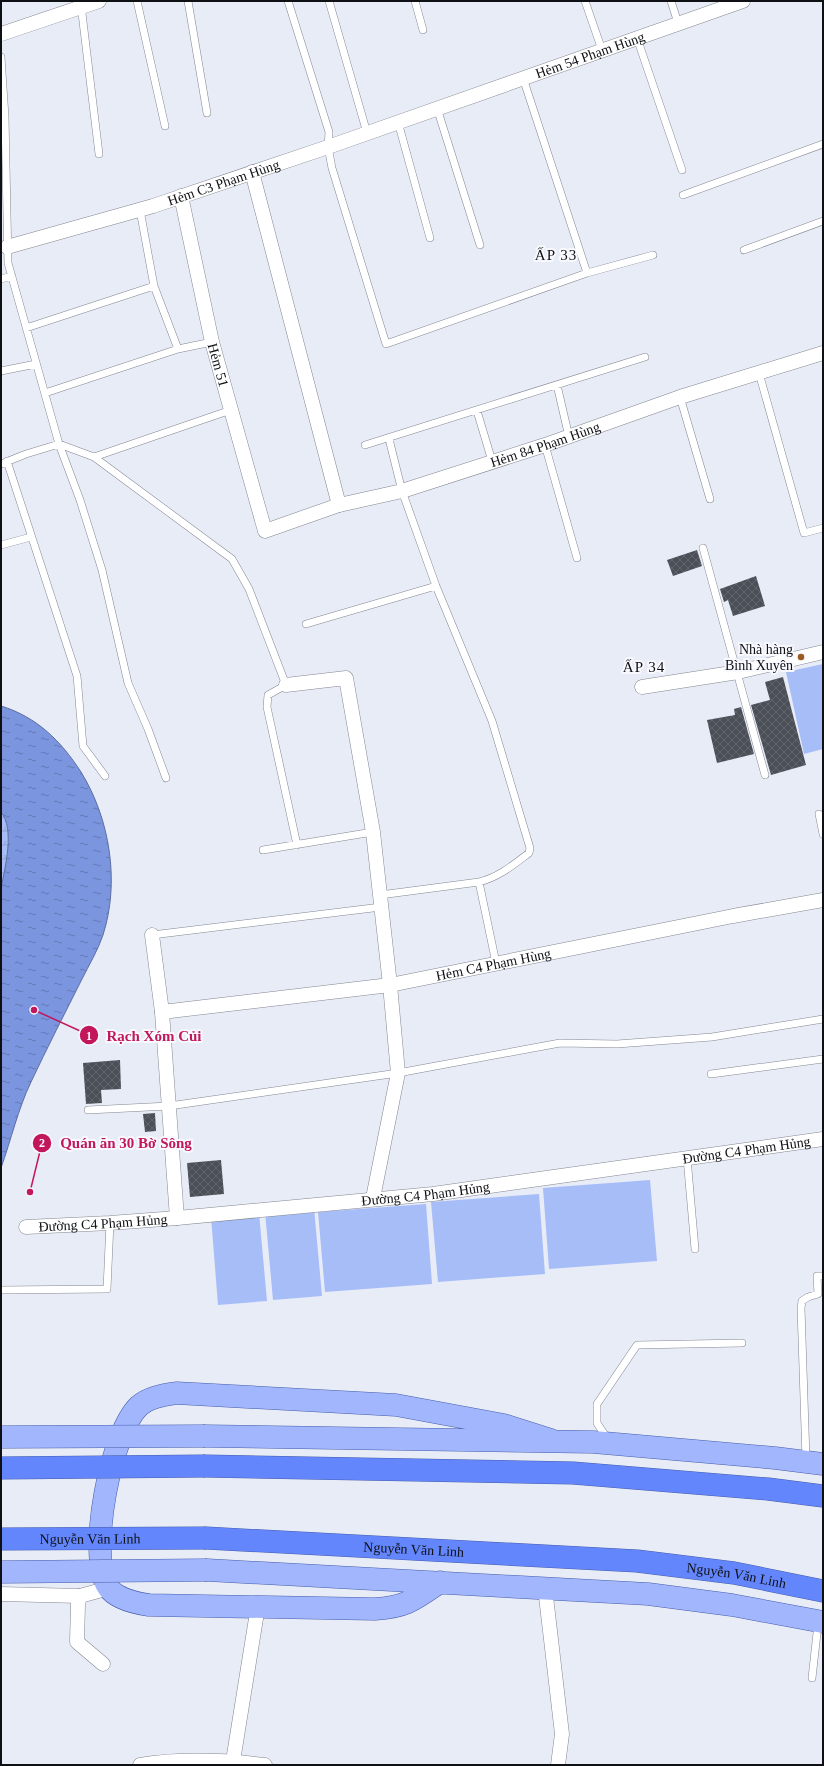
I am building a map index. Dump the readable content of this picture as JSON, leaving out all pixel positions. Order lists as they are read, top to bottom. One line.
{"streets":{"highway":["Nguyễn Văn Linh"],"street":["Hẻm 54 Phạm Hùng","Hẻm C3 Phạm Hùng","Hẻm 51","Hẻm 84 Phạm Hùng","Hẻm C4 Phạm Hùng","Đường C4 Phạm Hủng"]},"crossings":[["Hẻm 54 Phạm Hùng","Hẻm C3 Phạm Hùng"],["Hẻm C3 Phạm Hùng","Hẻm 51"],["Hẻm 51","Hẻm 84 Phạm Hùng"]],"districts":["ẤP 33","ẤP 34"],"places":["Nhà hàng Bình Xuyên","Rạch Xóm Củi","Quán ăn 30 Bờ Sông"]}
